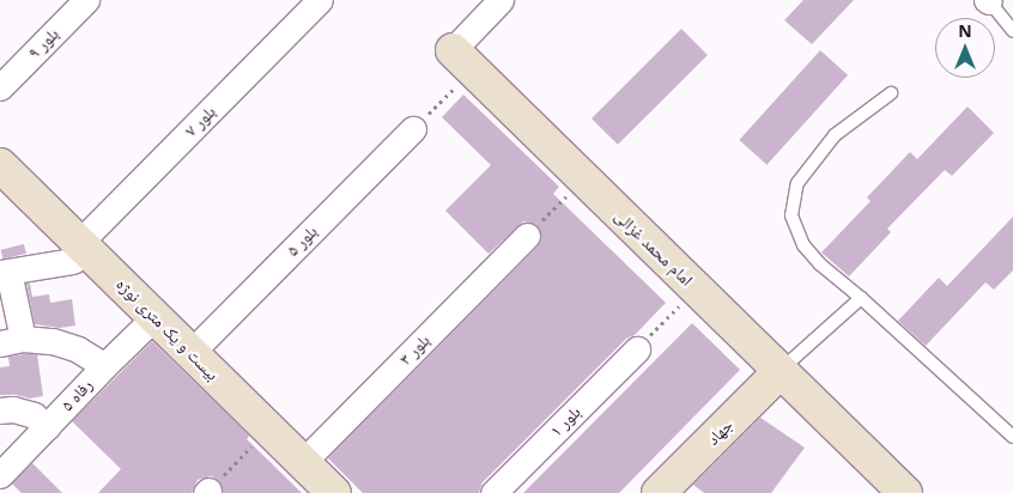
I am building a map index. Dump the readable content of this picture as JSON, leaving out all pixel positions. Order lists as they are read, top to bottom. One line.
{"streets":{"street":["بلور ۹","بلور ۷","بلور ۵","امام محمد غزالی","بیست و یک متری نوژه","بلور ۳","رفاه ۵","بلور ۱","جهاد"]},"crossings":[["بلور ۷","بیست و یک متری نوژه"],["بلور ۵","بیست و یک متری نوژه"],["امام محمد غزالی","جهاد"],["بیست و یک متری نوژه","بلور ۳"],["بیست و یک متری نوژه","رفاه ۵"]],"north":"top"}
